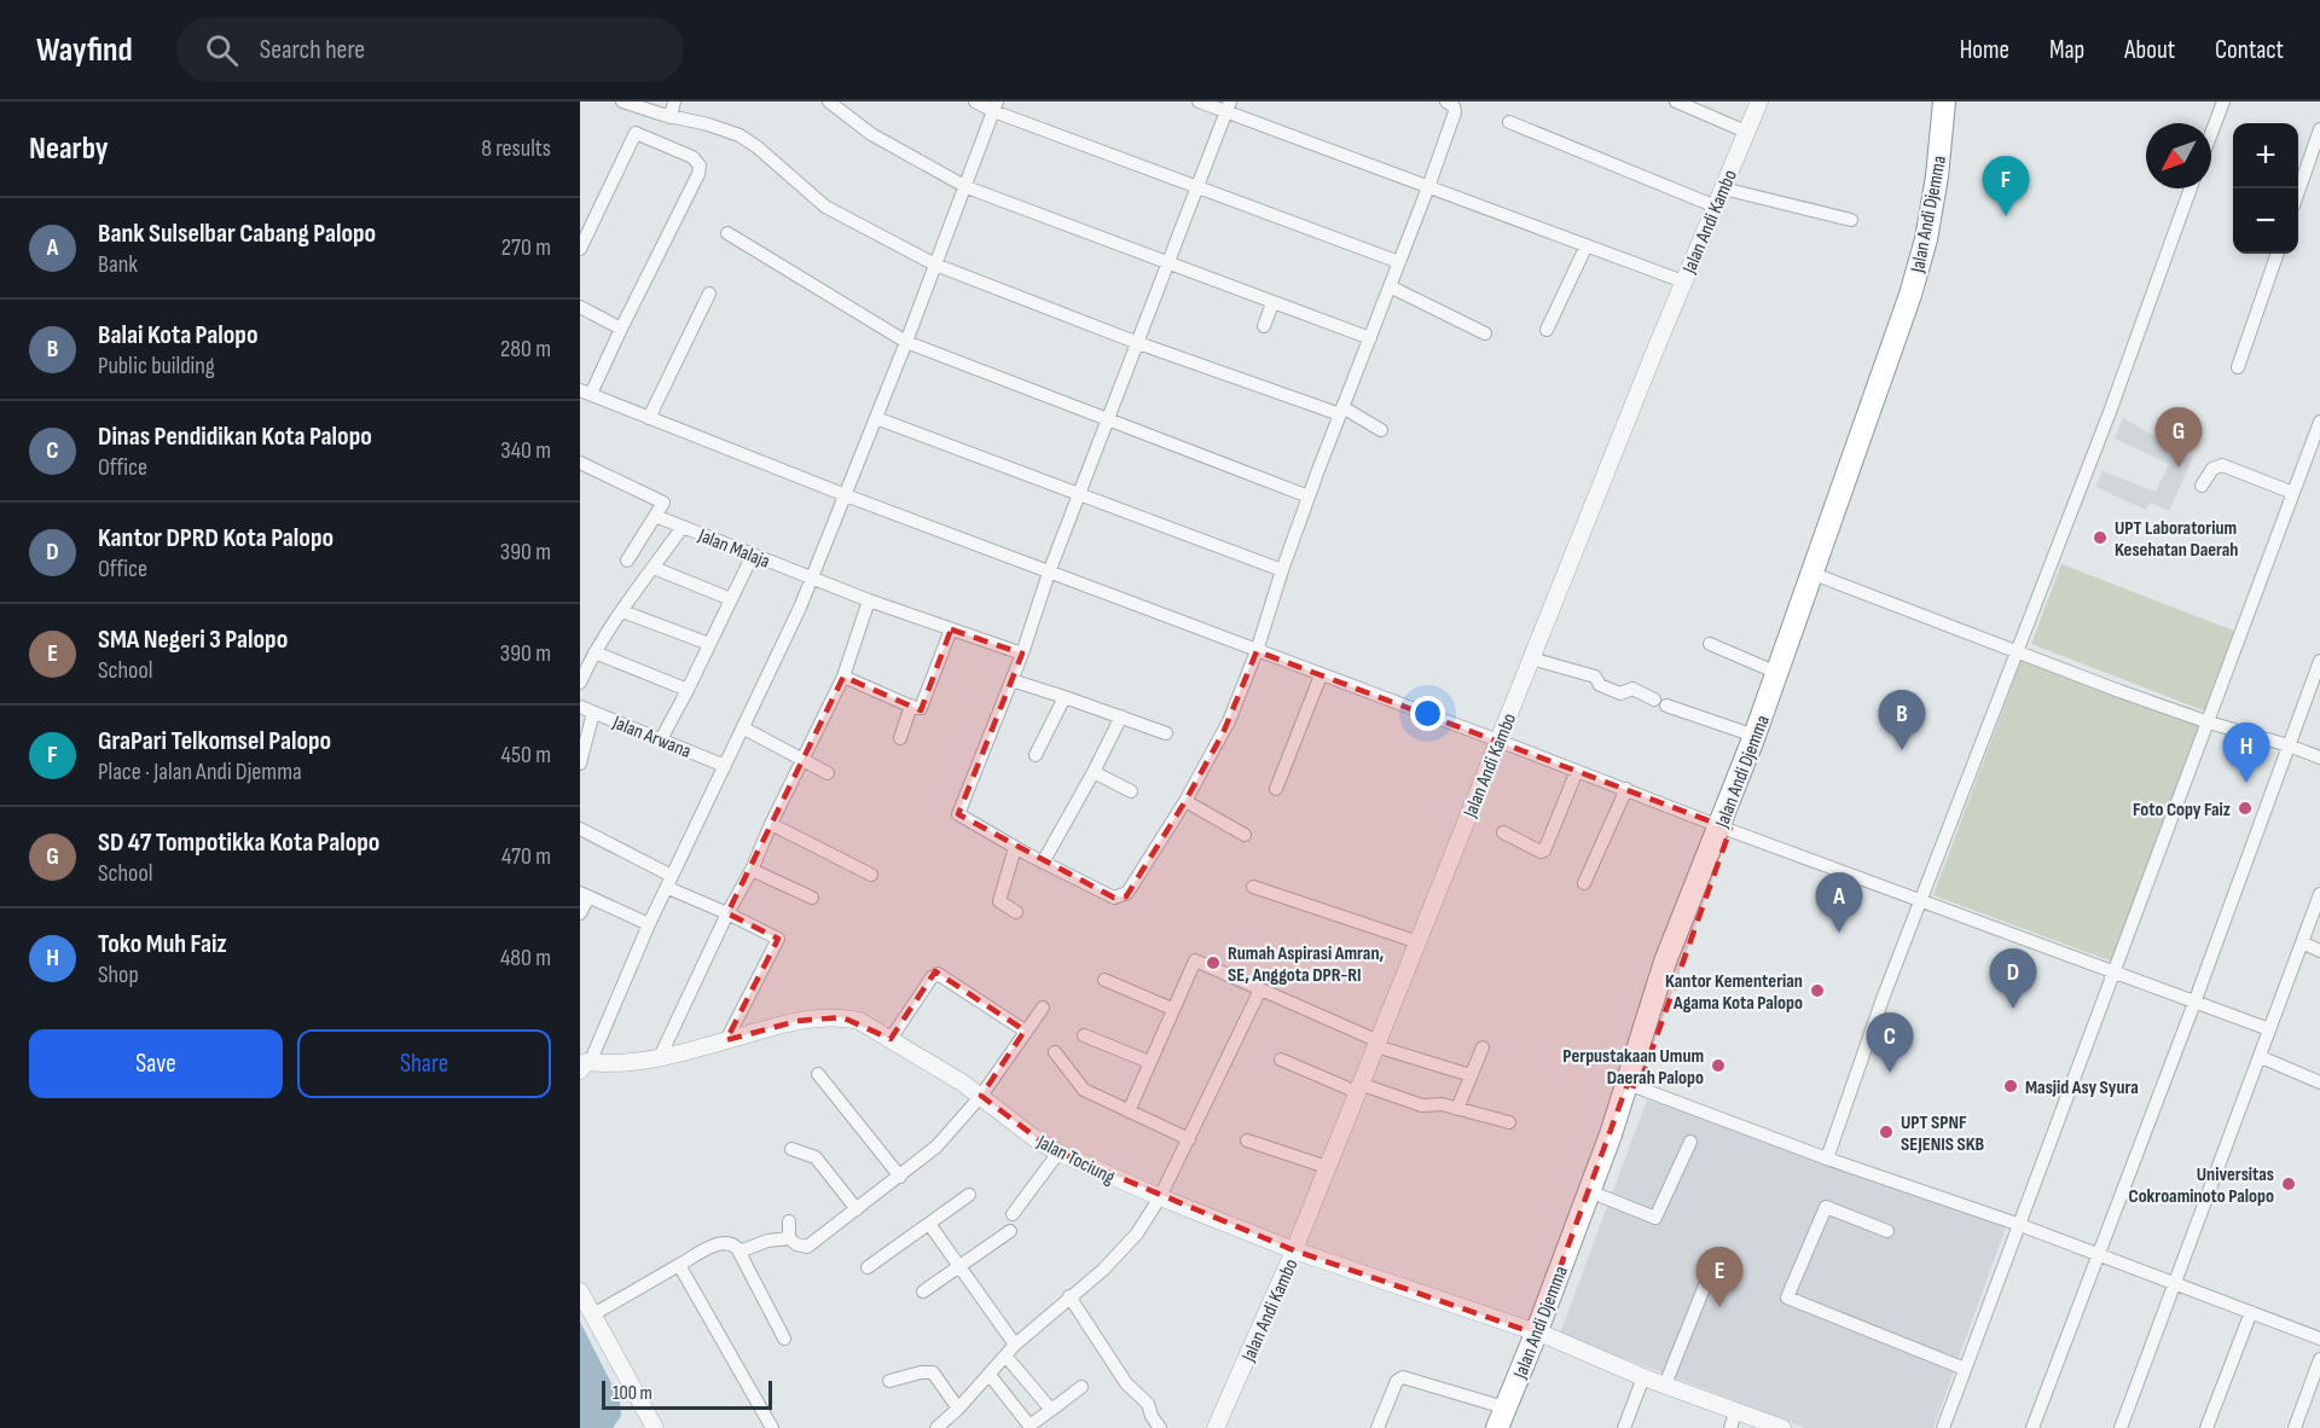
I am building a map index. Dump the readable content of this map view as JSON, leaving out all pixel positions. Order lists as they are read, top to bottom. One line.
{"streets":{"highway":["Jalan Andi Djemma"],"street":["Jalan Andi Kambo","Jalan Malaja","Jalan Arwana","Jalan Tociung"]},"crossings":[["Jalan Andi Djemma","Jalan Tociung"],["Jalan Andi Kambo","Jalan Tociung"]],"places":["UPT Laboratorium Kesehatan Daerah","Foto Copy Faiz","Rumah Aspirasi Amran, SE, Anggota DPR-RI","Kantor Kementerian Agama Kota Palopo","Perpustakaan Umum Daerah Palopo","Masjid Asy Syura","UPT SPNF SEJENIS SKB","Universitas Cokroaminoto Palopo"],"scale_bar":"100 m","north":"bottom left","page":{"header":"Wayfind","search":"Search here","nav":["Home","Map","About","Contact"],"heading":["Nearby","8 results"],"map_buttons":["+","−"],"pins":["F","G","B","H","A","D","C","E"],"list":[{"mark":"A","name":"Bank Sulselbar Cabang Palopo","note":"Bank","value":"270 m"},{"mark":"B","name":"Balai Kota Palopo","note":"Public building","value":"280 m"},{"mark":"C","name":"Dinas Pendidikan Kota Palopo","note":"Office","value":"340 m"},{"mark":"D","name":"Kantor DPRD Kota Palopo","note":"Office","value":"390 m"},{"mark":"E","name":"SMA Negeri 3 Palopo","note":"School","value":"390 m"},{"mark":"F","name":"GraPari Telkomsel Palopo","note":"Place · Jalan Andi Djemma","value":"450 m"},{"mark":"G","name":"SD 47 Tompotikka Kota Palopo","note":"School","value":"470 m"},{"mark":"H","name":"Toko Muh Faiz","note":"Shop","value":"480 m"}],"buttons":["Save","Share"],"scale":"100 m"}}
